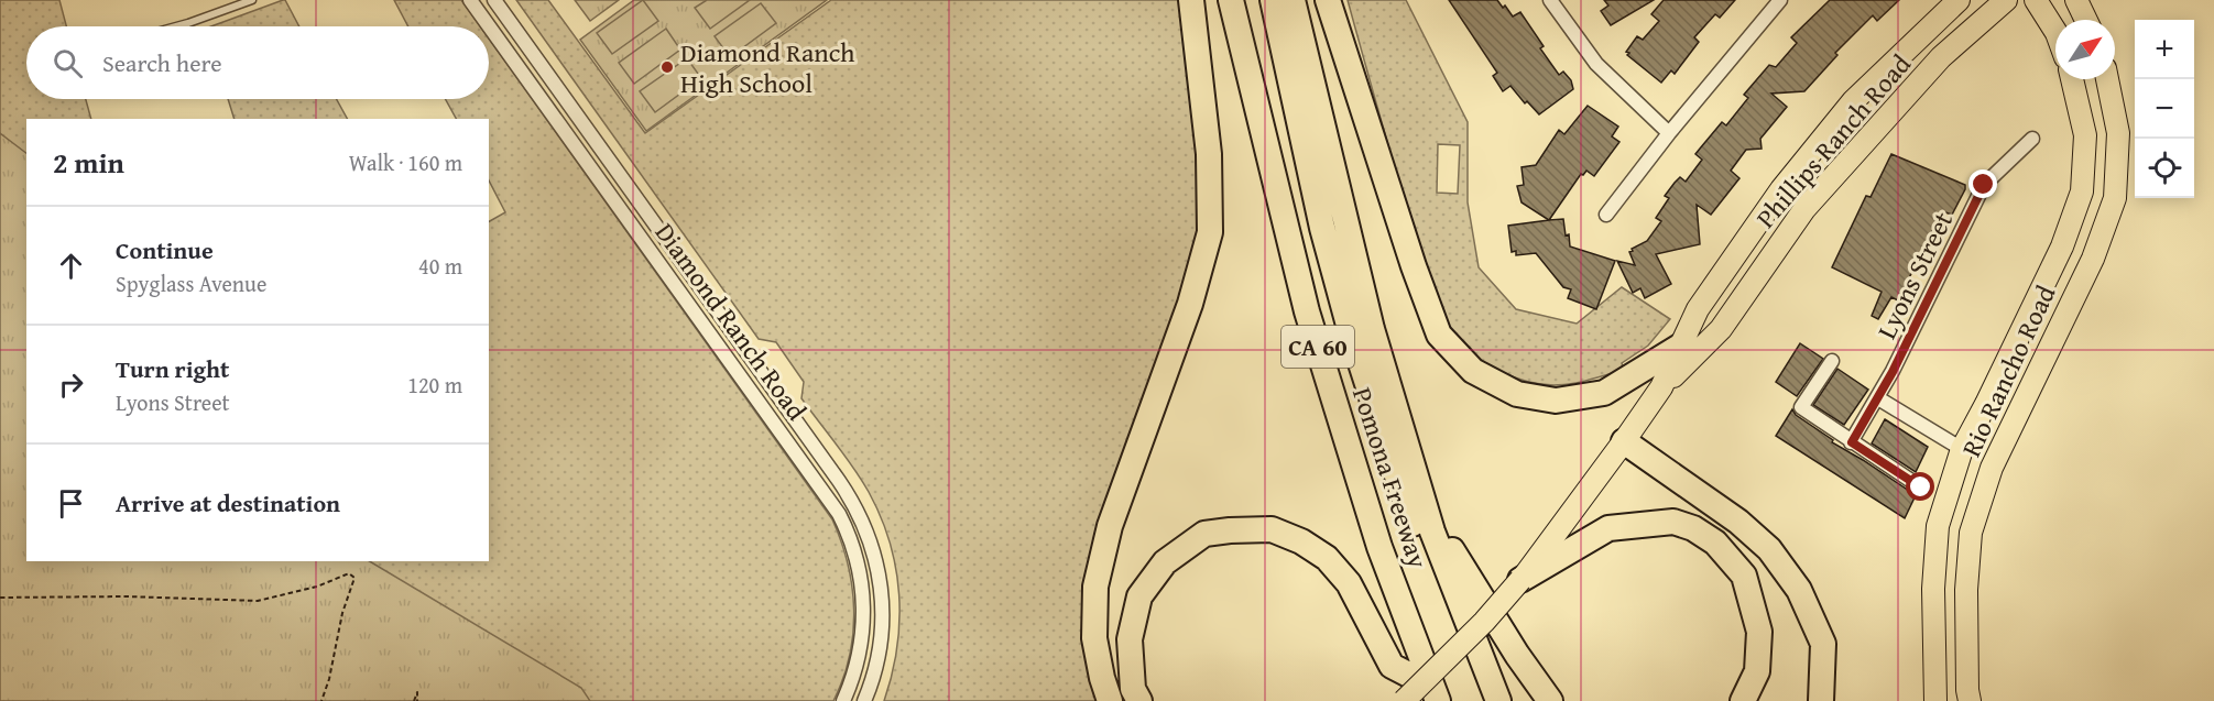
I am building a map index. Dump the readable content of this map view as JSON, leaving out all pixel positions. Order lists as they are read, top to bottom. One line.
{"streets":{"highway":["CA 60","Pomona Freeway"],"main road":["Phillips Ranch Road","Rio Rancho Road"],"street":["Lyons Street","Diamond Ranch Road"]},"places":["Diamond Ranch High School"],"north":"top right","page":{"map_buttons":["+","−"],"search":"Search here","heading":["2 min","Walk · 160 m"],"list":[["Continue","Spyglass Avenue","40 m"],["Turn right","Lyons Street","120 m"],"Arrive at destination"]}}
